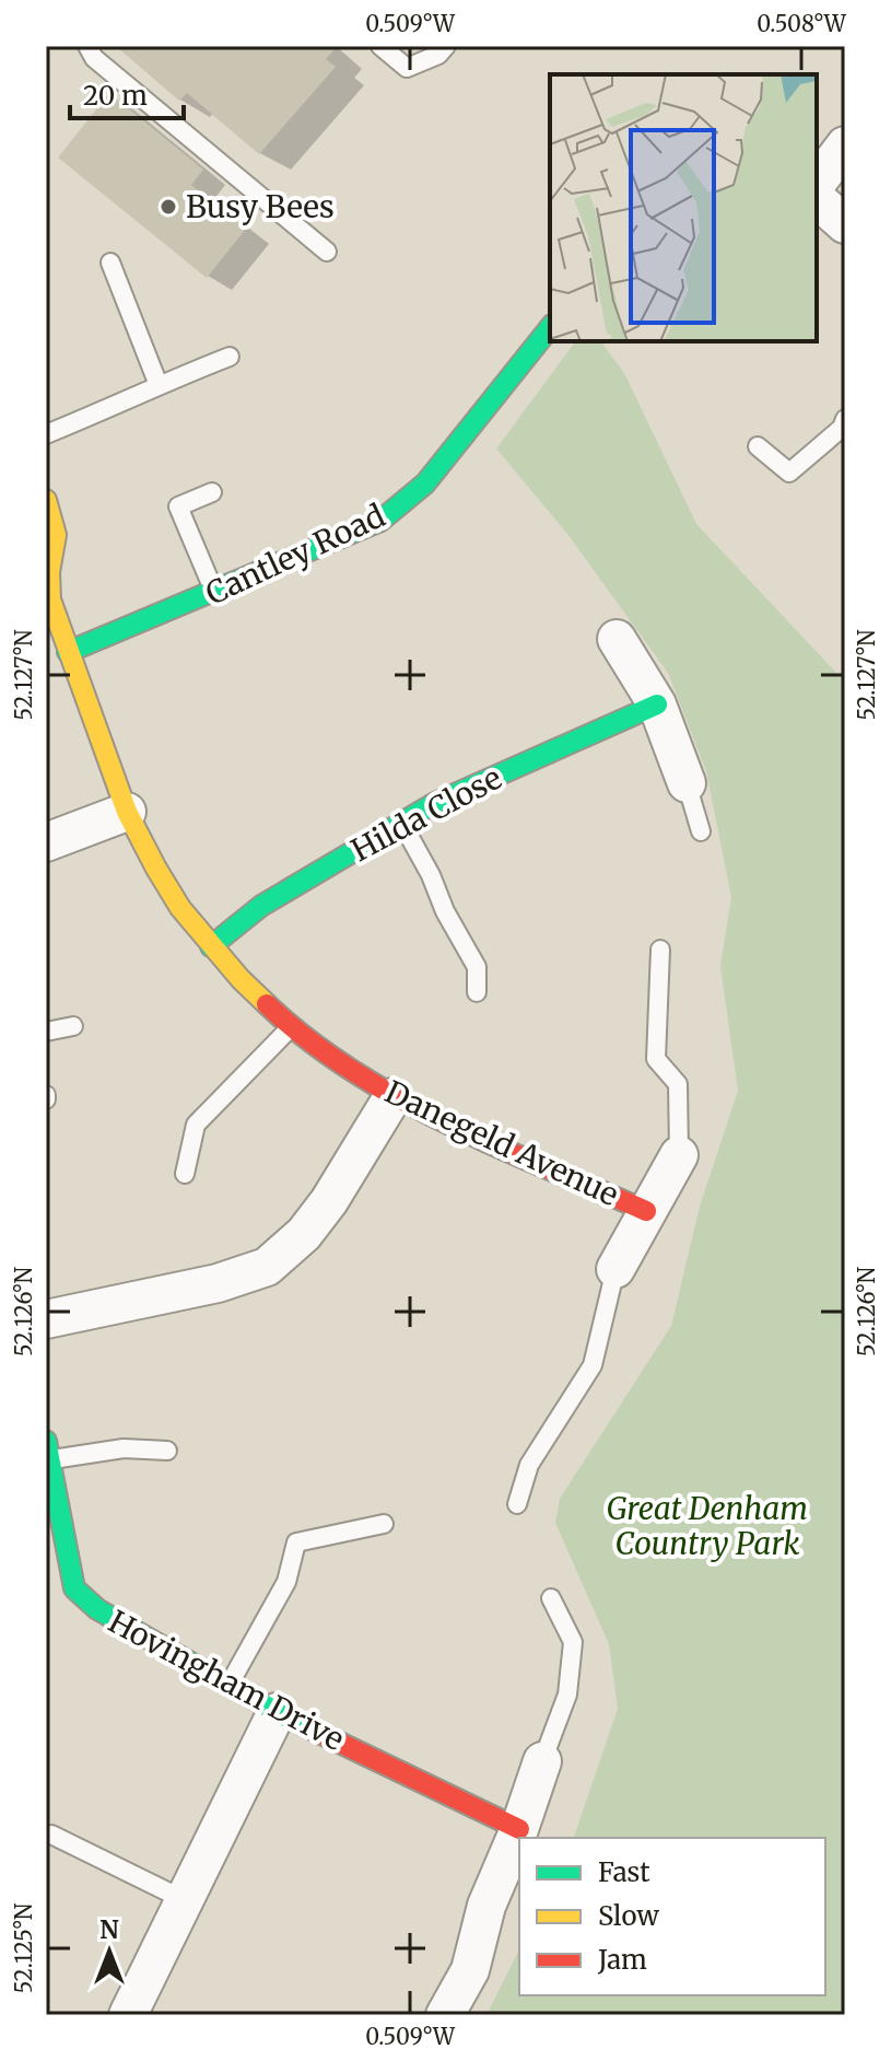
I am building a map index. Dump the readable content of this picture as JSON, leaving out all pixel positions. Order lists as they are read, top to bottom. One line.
{"streets":{"street":["Cantley Road","Hilda Close","Danegeld Avenue","Hovingham Drive"]},"crossings":[["Cantley Road","Danegeld Avenue"],["Hilda Close","Danegeld Avenue"]],"parks":["Great Denham Country Park"],"places":["Busy Bees"],"legend":["Fast","Slow","Jam"],"scale_bar":"20 m","north":"top","coordinates":["0.509°W","0.508°W","52.127°N","52.126°N","52.125°N"]}
